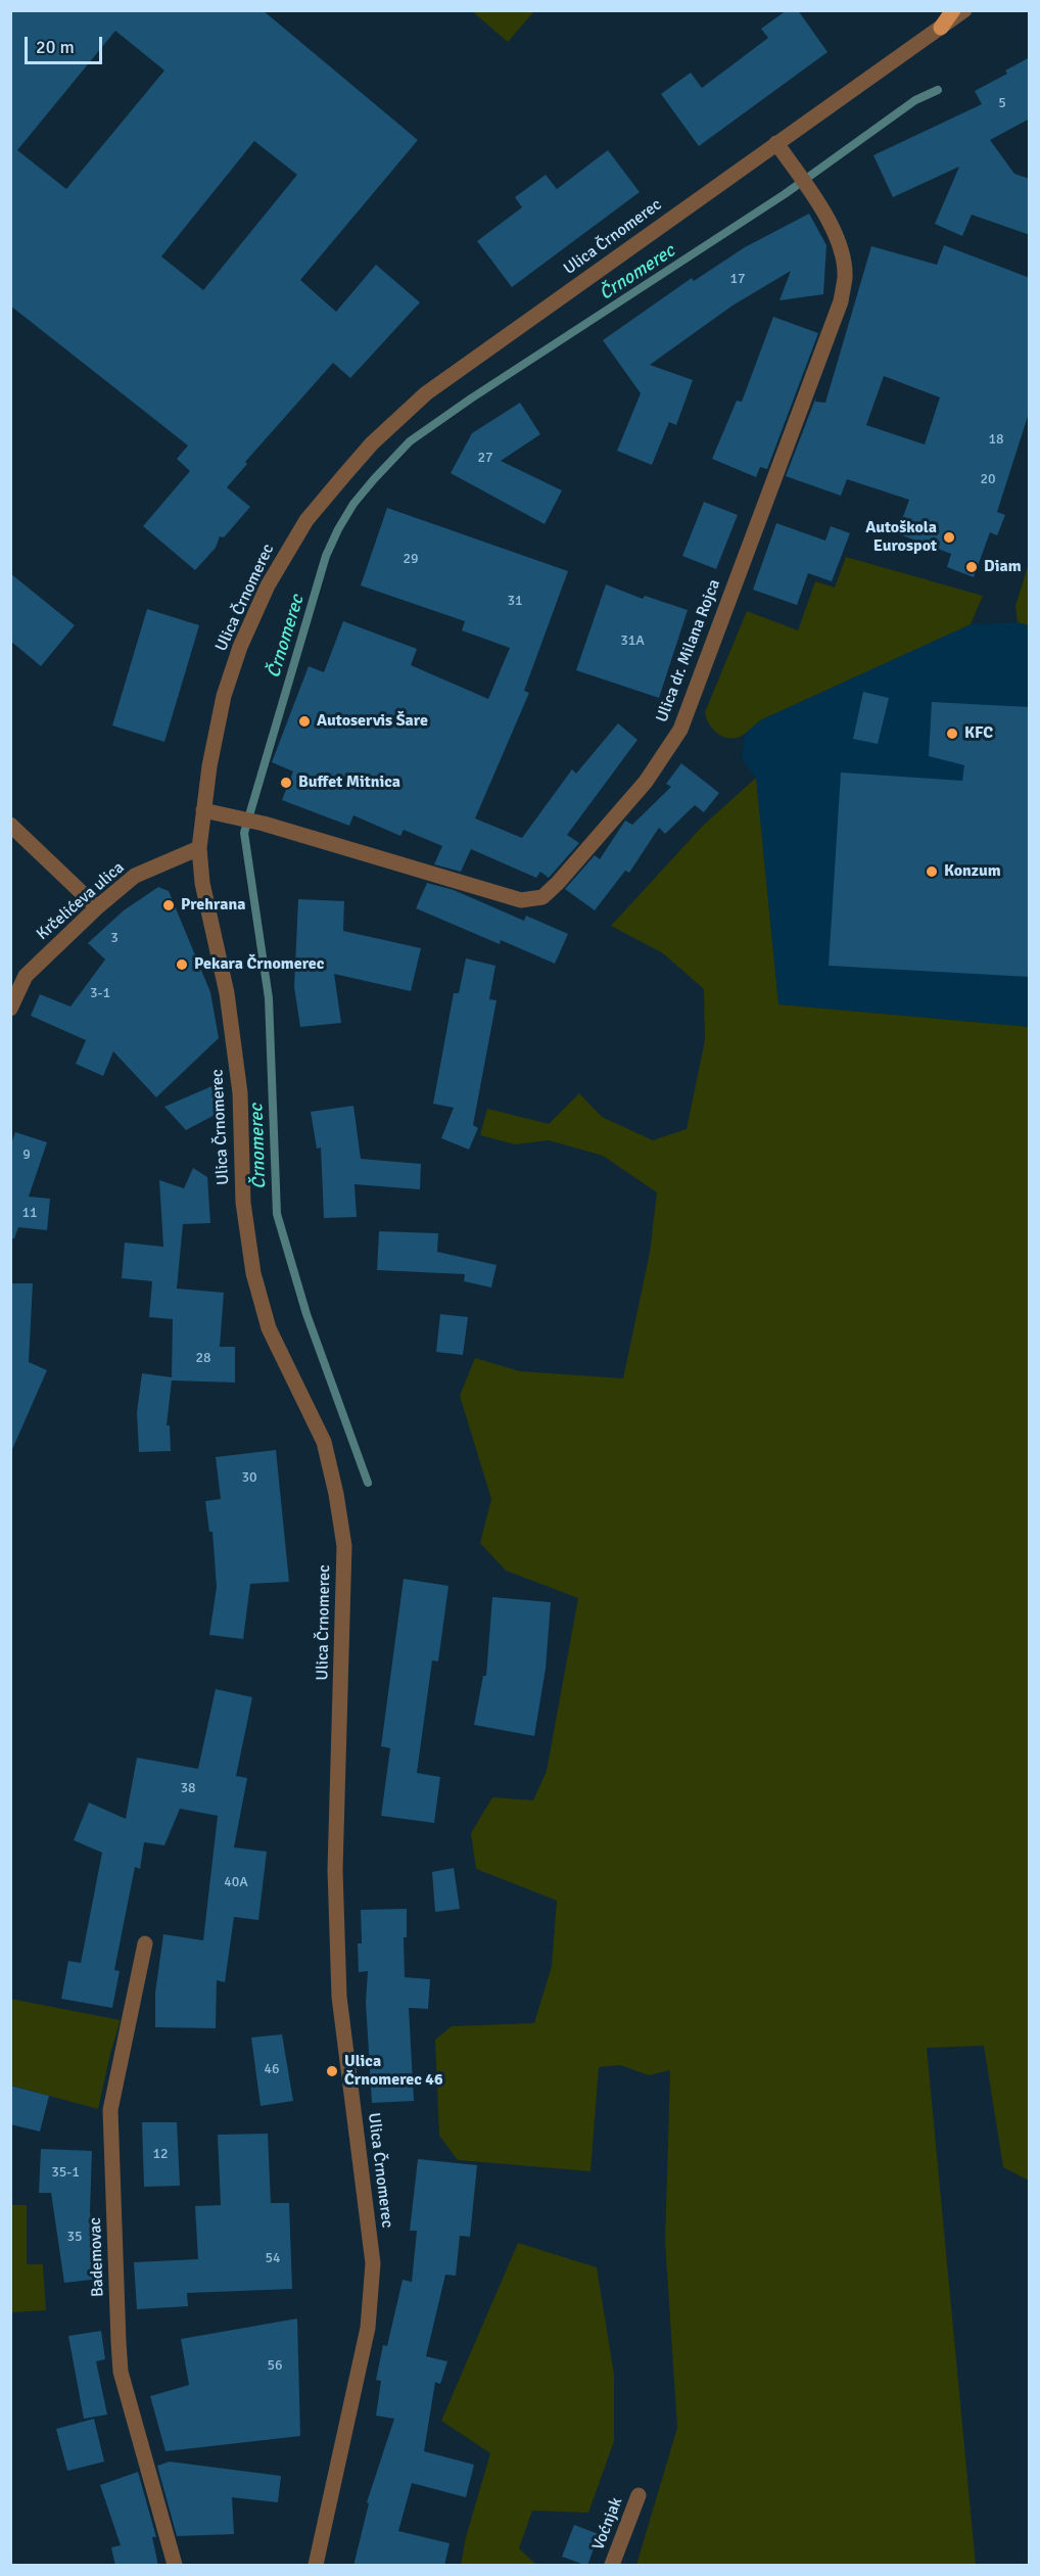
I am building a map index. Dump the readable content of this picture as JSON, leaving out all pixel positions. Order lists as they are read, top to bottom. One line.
{"streets":{"street":["Ulica Črnomerec","Ulica dr. Milana Rojca","Krčelićeva ulica","Bademovac","Voćnjak"]},"crossings":[["Ulica Črnomerec","Ulica dr. Milana Rojca"],["Ulica Črnomerec","Krčelićeva ulica"]],"water":["Črnomerec"],"places":["Autoškola Eurospot","Diam","Autoservis Šare","KFC","Buffet Mitnica","Konzum","Prehrana","Pekara Črnomerec","Ulica Črnomerec 46"],"house_numbers":["5","17","18","27","20","29","31","31A","3","3-1","9","11","28","30","38","40A","46","12","35-1","35","54","56"],"scale_bar":"20 m"}
